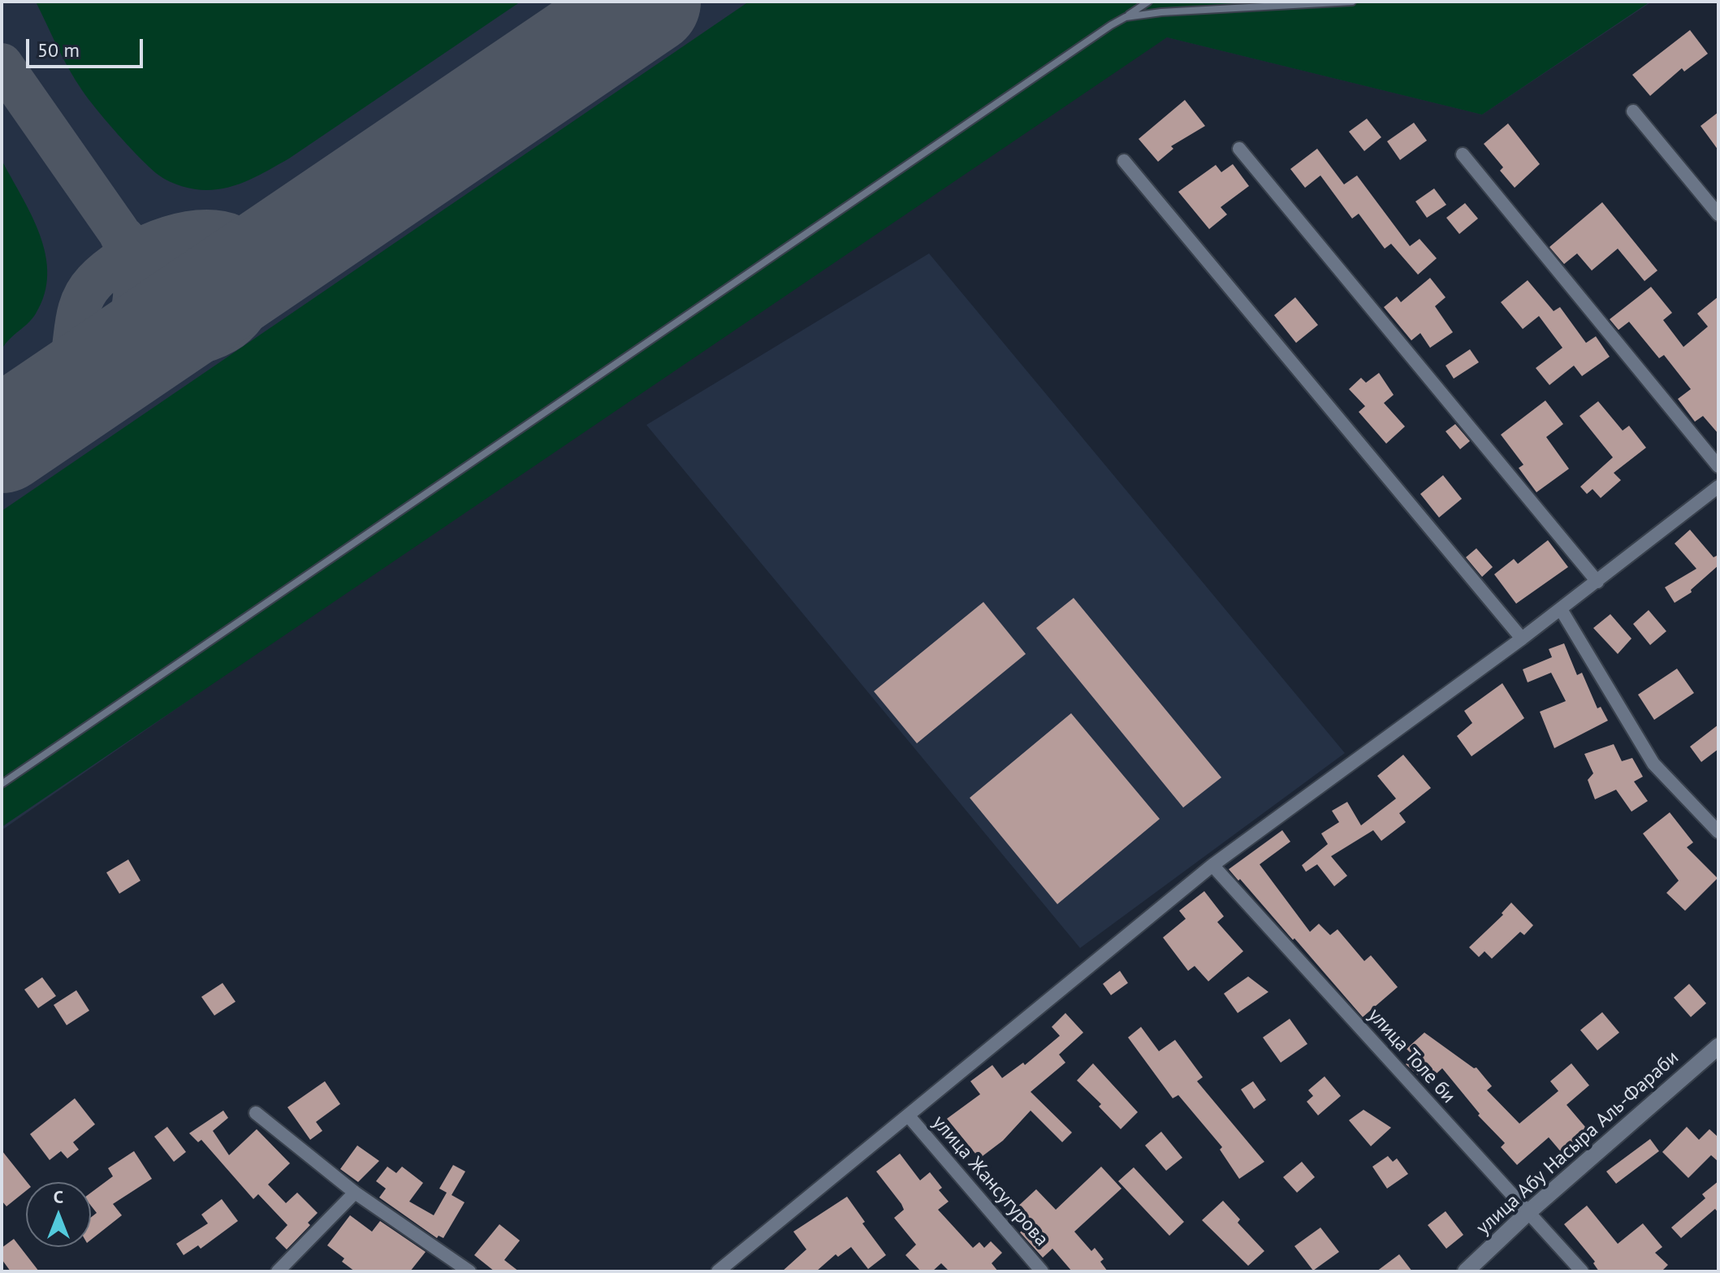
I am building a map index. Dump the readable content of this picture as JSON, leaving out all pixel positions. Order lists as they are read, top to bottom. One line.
{"streets":{"street":["улица Толе би","улица Абу Насыра Аль-Фараби","улица Жансугурова"]},"crossings":[["улица Толе би","улица Абу Насыра Аль-Фараби"]],"scale_bar":"50 m","north":"top"}
